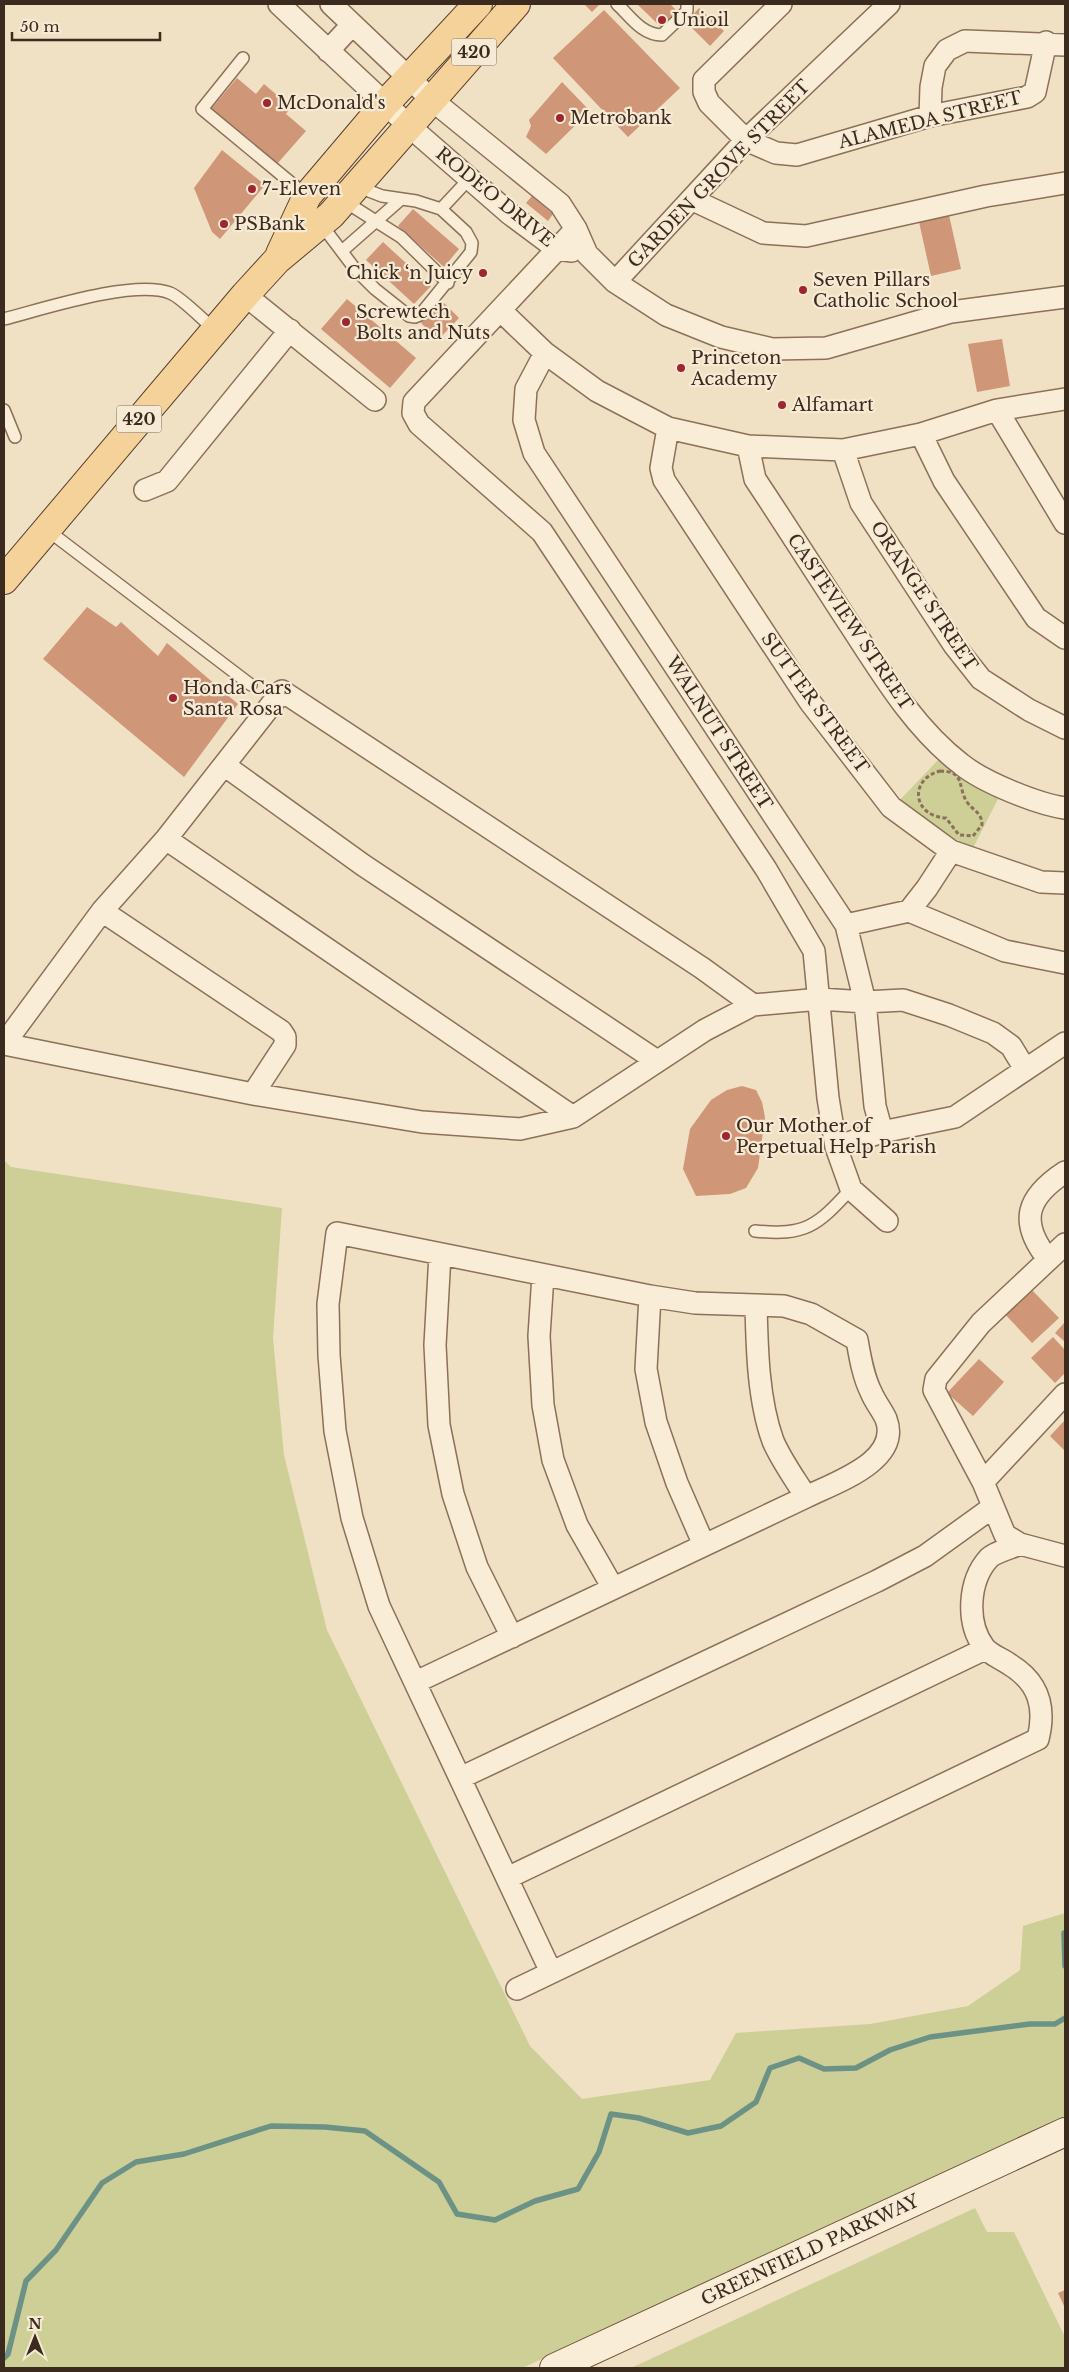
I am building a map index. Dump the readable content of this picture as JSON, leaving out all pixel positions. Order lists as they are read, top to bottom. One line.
{"streets":{"main road":["420","GREENFIELD PARKWAY"],"street":["ALAMEDA STREET","GARDEN GROVE STREET","RODEO DRIVE","ORANGE STREET","CASTEVIEW STREET","SUTTER STREET","WALNUT STREET"]},"crossings":[["420","RODEO DRIVE"],["ALAMEDA STREET","GARDEN GROVE STREET"],["GARDEN GROVE STREET","RODEO DRIVE"]],"places":["Unioil","McDonald's","Metrobank","7-Eleven","PSBank","Chick ‘n Juicy","Seven Pillars Catholic School","Screwtech Bolts and Nuts","Princeton Academy","Alfamart","Honda Cars Santa Rosa","Our Mother of Perpetual Help Parish"],"scale_bar":"50 m","north":"top"}
